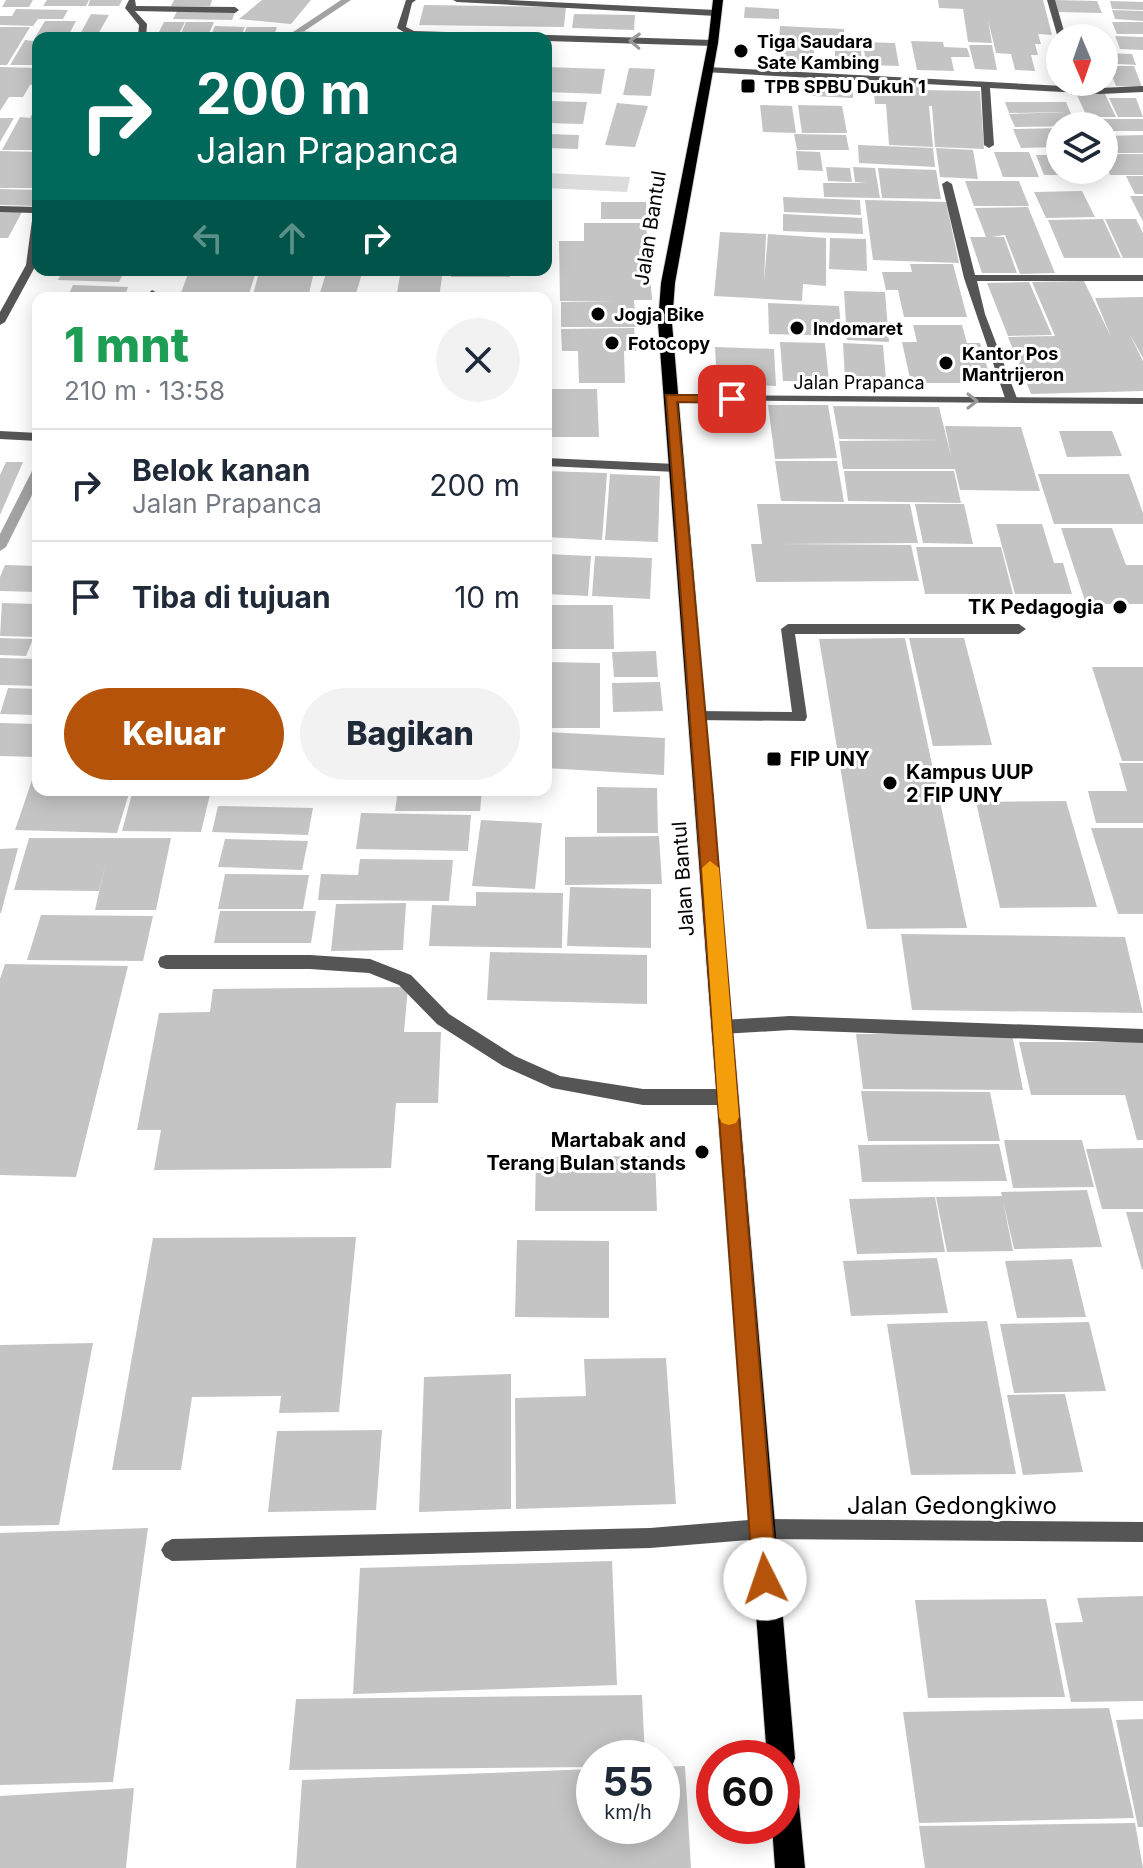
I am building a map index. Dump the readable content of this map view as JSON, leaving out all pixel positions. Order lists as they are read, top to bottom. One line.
{"streets":{"main road":["Jalan Bantul"],"street":["Jalan Prapanca","Jalan Gedongkiwo"]},"crossings":[["Jalan Bantul","Jalan Prapanca"],["Jalan Bantul","Jalan Gedongkiwo"]],"one_way":["Jalan Prapanca"],"places":{"other":["Tiga Saudara Sate Kambing","Jogja Bike","Indomaret","Fotocopy","Kantor Pos Mantrijeron","TK Pedagogia","Kampus UUP 2 FIP UNY","Martabak and Terang Bulan stands"],"transit":["TPB SPBU Dukuh 1","FIP UNY"]},"north":"bottom","page":{"turn":["200 m","Jalan Prapanca"],"heading":["1 mnt","210 m · 13:58"],"list":[{"name":"Belok kanan","note":"Jalan Prapanca","value":"200 m"},{"name":"Tiba di tujuan","value":"10 m"}],"buttons":["Keluar","Bagikan"],"speed":"55 km/h","limit":"60"}}
